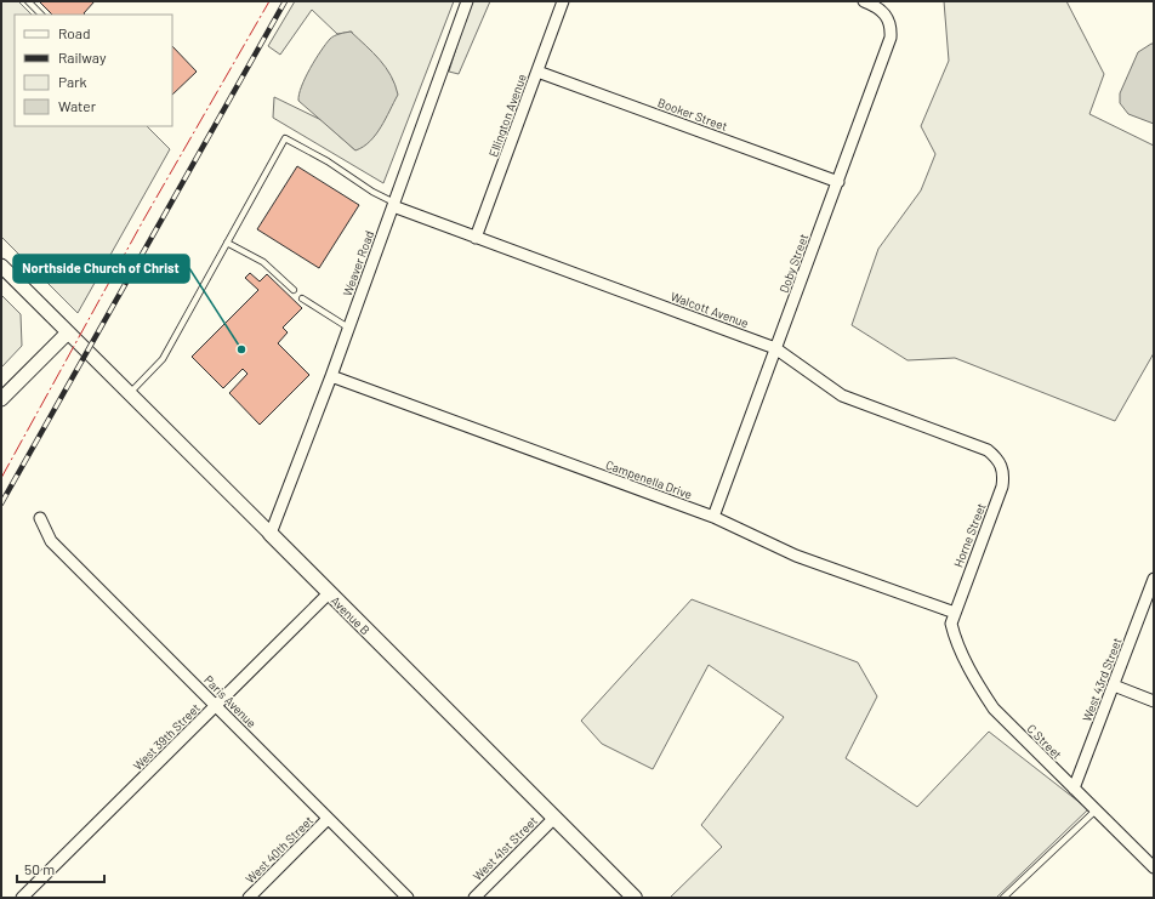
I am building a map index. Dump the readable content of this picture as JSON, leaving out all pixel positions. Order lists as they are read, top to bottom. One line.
{"streets":{"main road":["Avenue B"],"street":["Booker Street","Ellington Avenue","Weaver Road","Doby Street","Walcott Avenue","Campenella Drive","Horne Street","West 43rd Street","Paris Avenue","West 39th Street","C Street","West 41st Street","West 40th Street"]},"crossings":[["Booker Street","Ellington Avenue"],["Booker Street","Doby Street"],["Ellington Avenue","Walcott Avenue"],["Weaver Road","Walcott Avenue"],["Weaver Road","Campenella Drive"],["Weaver Road","Avenue B"],["Doby Street","Walcott Avenue"],["Doby Street","Campenella Drive"],["Walcott Avenue","Horne Street"],["Campenella Drive","Horne Street"],["Campenella Drive","C Street"],["Horne Street","C Street"],["Avenue B","West 39th Street"],["Avenue B","West 41st Street"],["West 43rd Street","C Street"],["Paris Avenue","West 39th Street"],["Paris Avenue","West 40th Street"]],"places":["Northside Church of Christ"],"legend":["Road","Railway","Park","Water"],"scale_bar":"50 m"}
